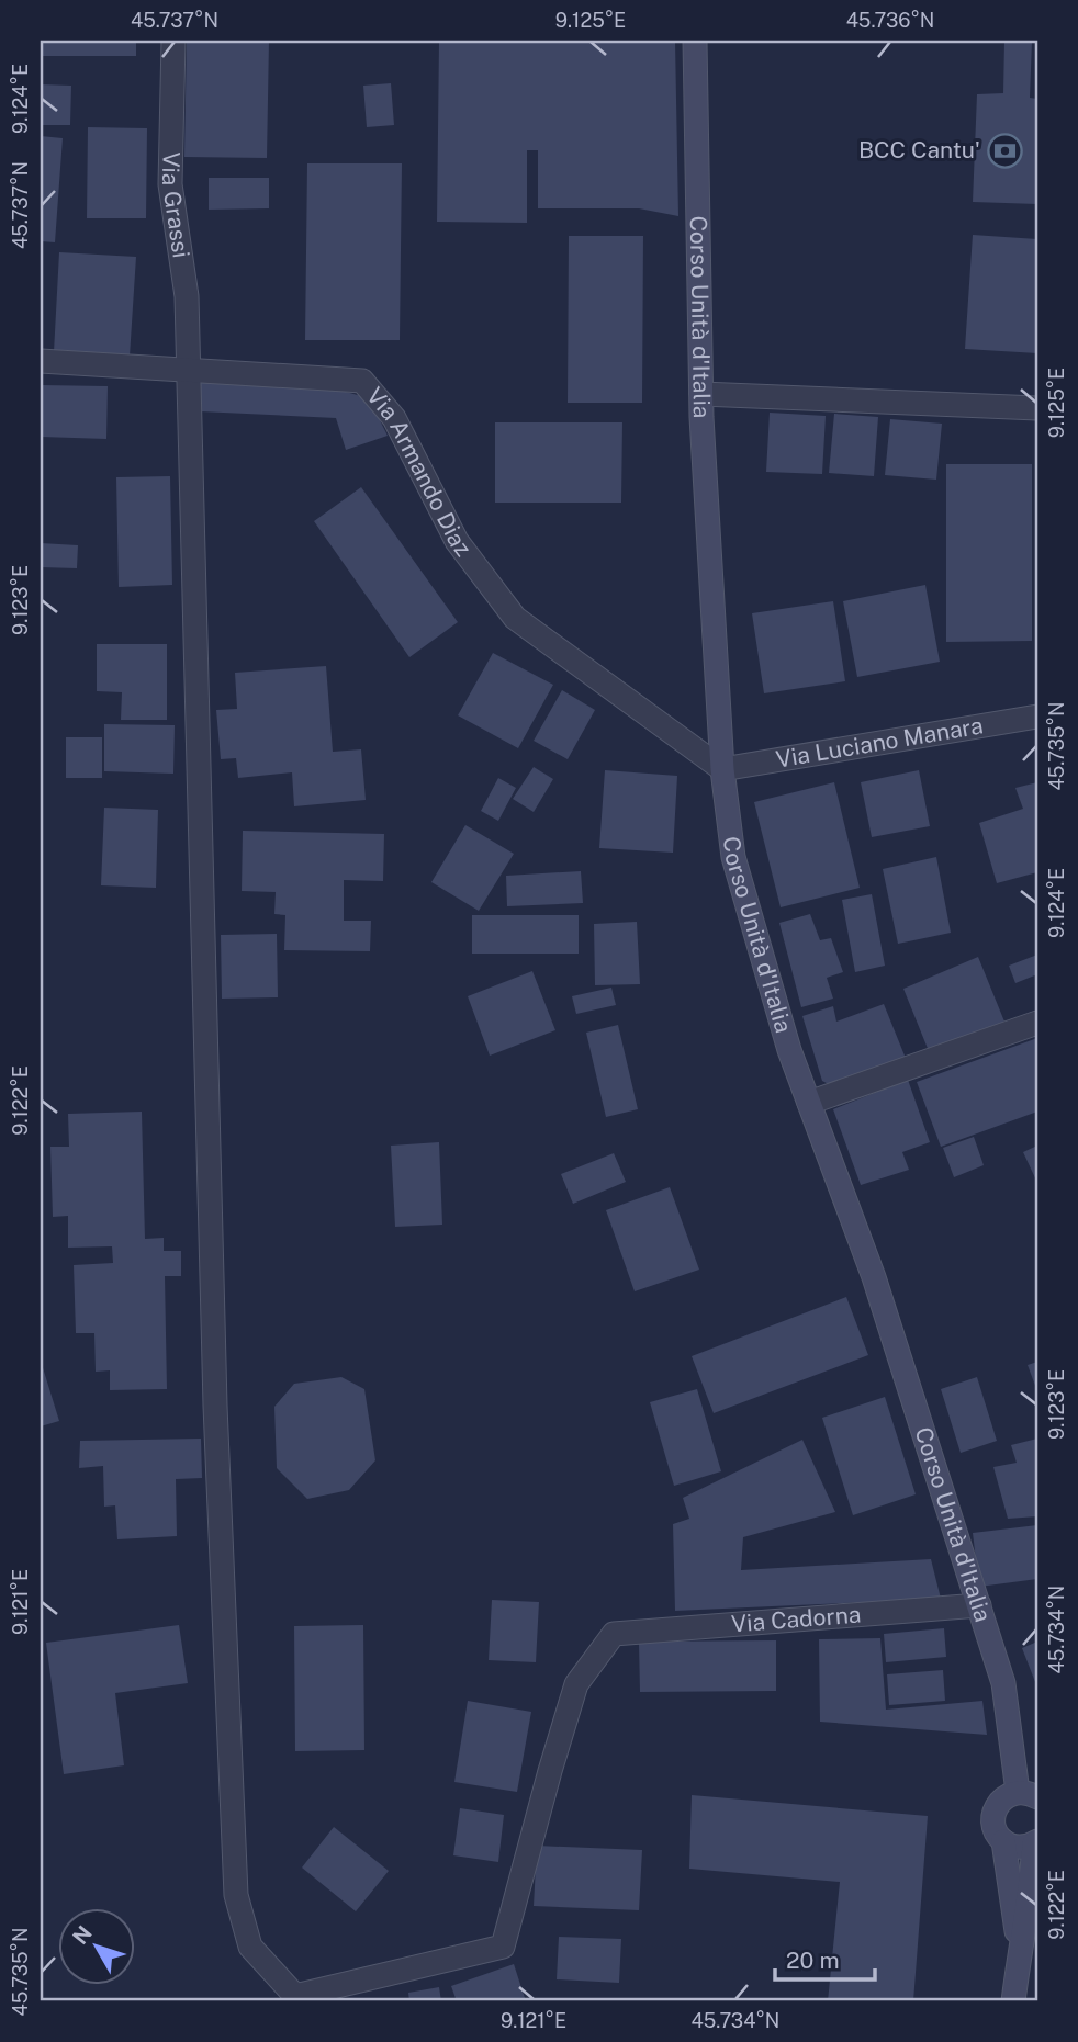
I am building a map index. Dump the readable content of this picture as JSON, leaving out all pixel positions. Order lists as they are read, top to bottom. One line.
{"streets":{"main road":["Corso Unità d'Italia"],"street":["Via Grassi","Via Armando Diaz","Via Luciano Manara","Via Cadorna"]},"crossings":[["Via Grassi","Via Armando Diaz"],["Via Grassi","Via Cadorna"],["Corso Unità d'Italia","Via Armando Diaz"],["Corso Unità d'Italia","Via Luciano Manara"],["Corso Unità d'Italia","Via Cadorna"],["Via Armando Diaz","Via Luciano Manara"]],"places":{"bank":["BCC Cantu'"]},"scale_bar":"20 m","north":"top left","coordinates":["45.737°N","9.125°E","45.736°N","9.124°E","9.123°E","45.735°N","9.122°E","9.121°E","45.734°N"]}
